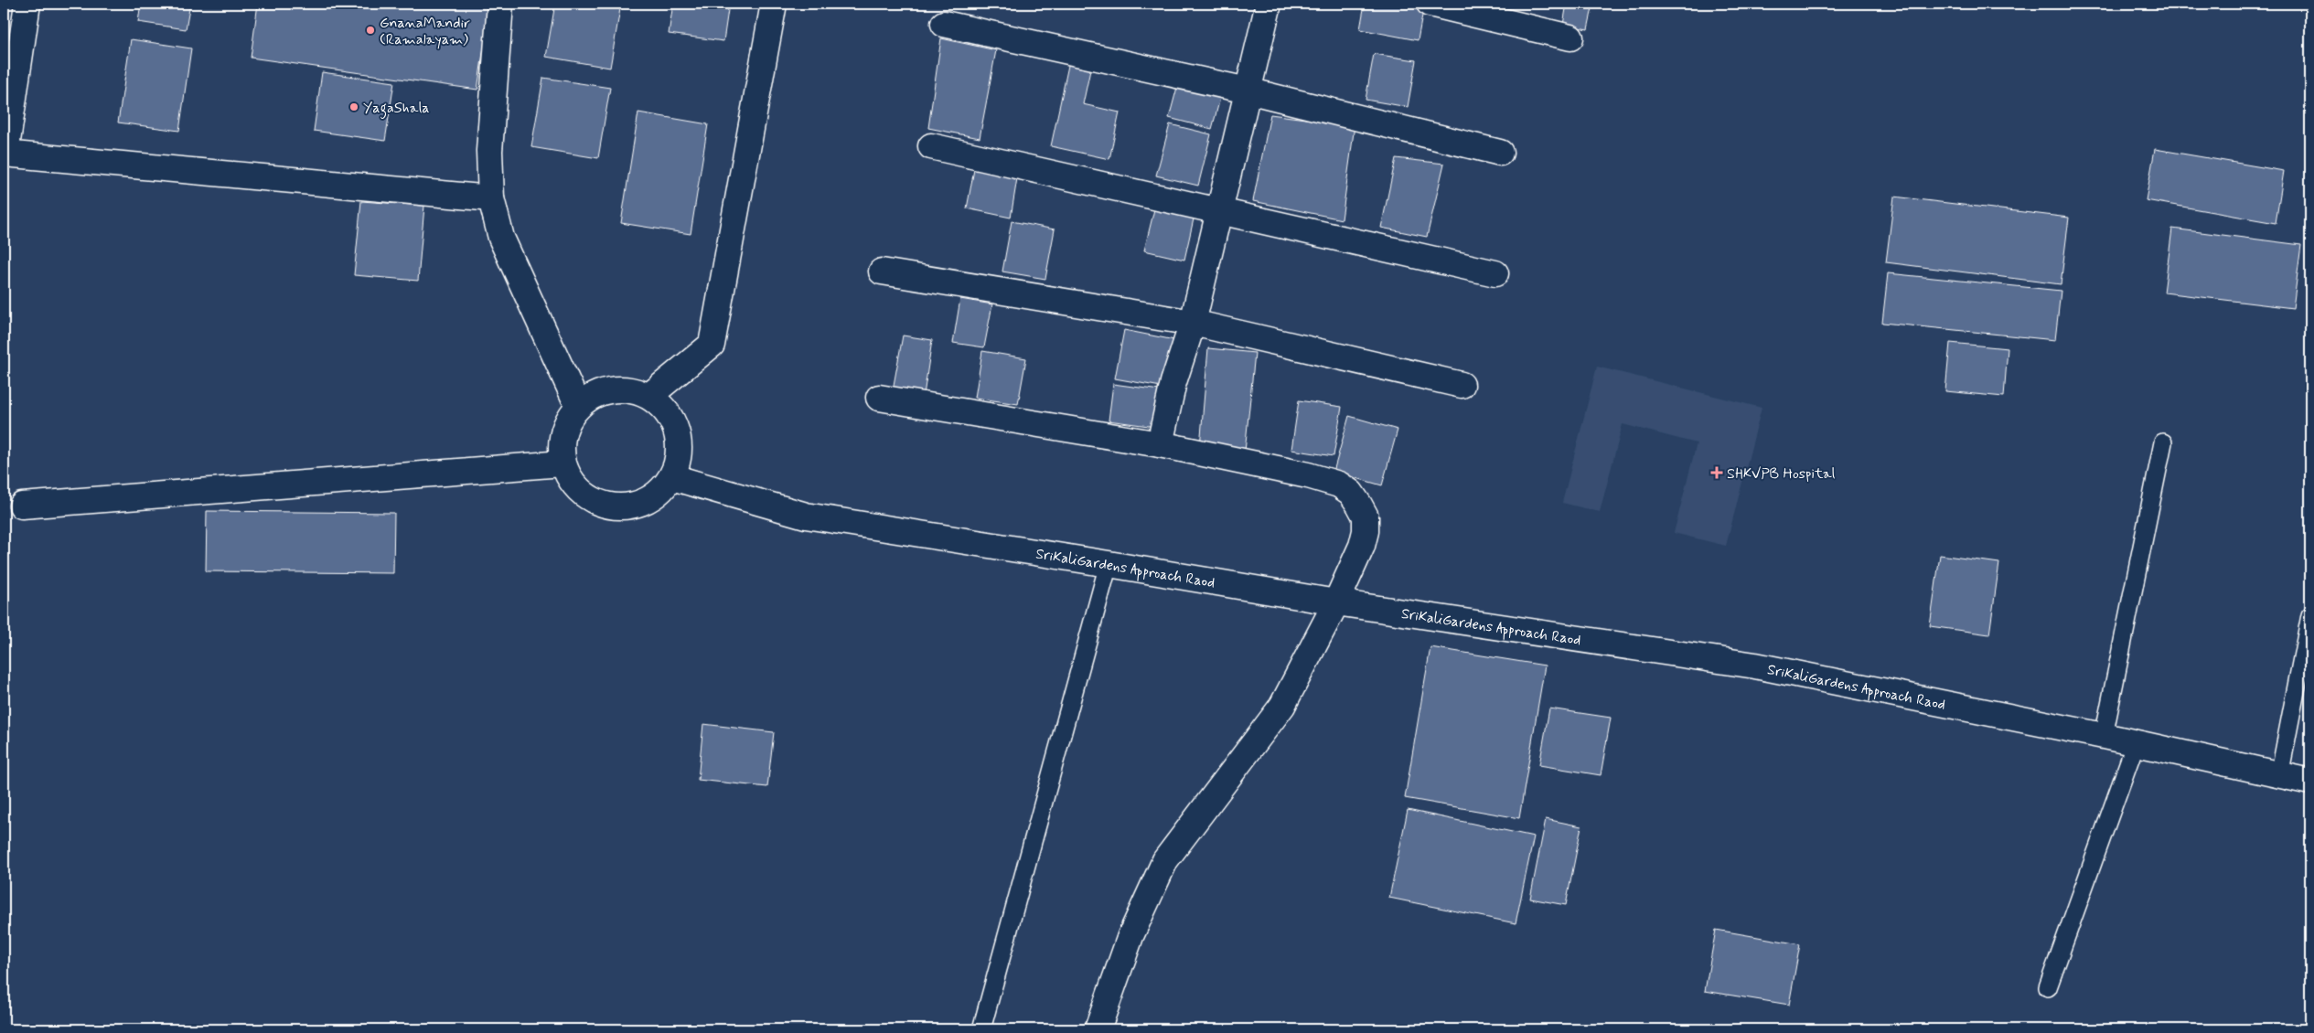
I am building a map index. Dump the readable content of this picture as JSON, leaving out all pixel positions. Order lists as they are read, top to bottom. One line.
{"streets":{"street":["SriKaliGardens Approach Raod"]},"places":{"other":["GnanaMandir (Ramalayam)","YagaShala"],"health":["SHKVPB Hospital"]}}
